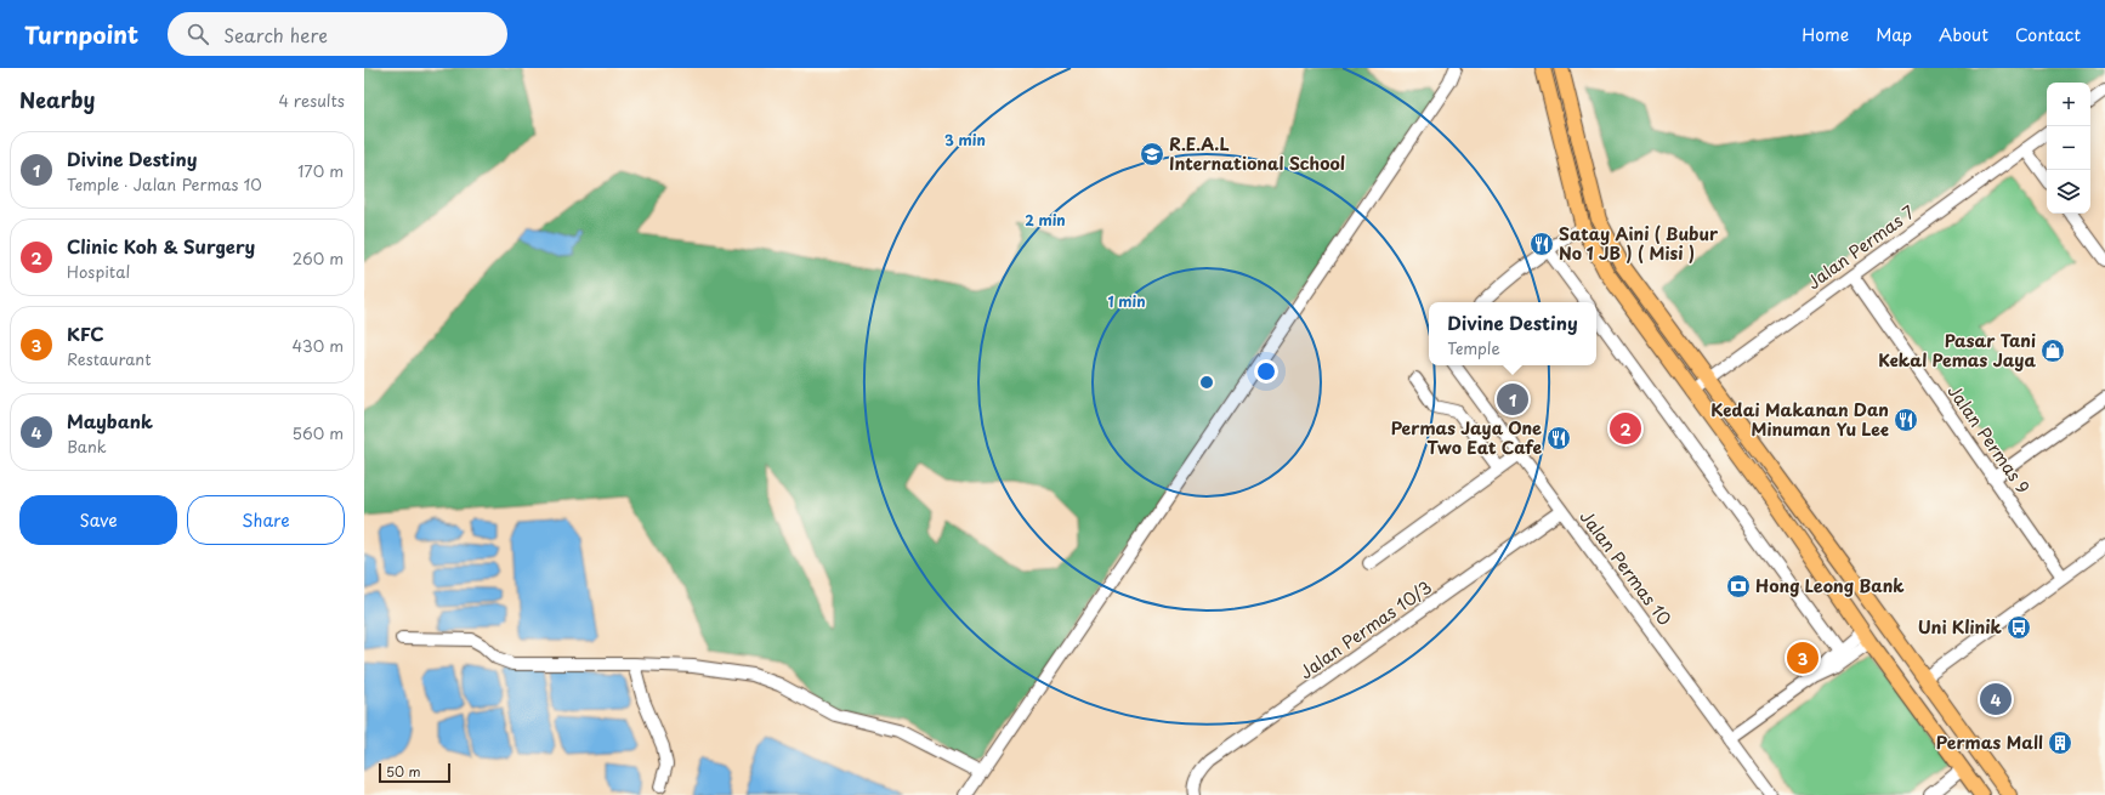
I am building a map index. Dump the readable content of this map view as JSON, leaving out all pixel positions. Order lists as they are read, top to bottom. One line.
{"streets":{"street":["Jalan Permas 7","Jalan Permas 9","Jalan Permas 10","Jalan Permas 10/3"]},"crossings":[["Jalan Permas 7","Jalan Permas 9"],["Jalan Permas 10","Jalan Permas 10/3"]],"places":{"school or university":["R.E.A.L International School"],"restaurant":["Satay Aini ( Bubur No 1 JB ) ( Misi )","Kedai Makanan Dan Minuman Yu Lee","Permas Jaya One Two Eat Cafe"],"shop":["Pasar Tani Kekal Pemas Jaya"],"bank":["Hong Leong Bank"],"bus stop":["Uni Klinik"],"building":["Permas Mall"]},"scale_bar":"50 m","page":{"header":"Turnpoint","search":"Search here","nav":["Home","Map","About","Contact"],"heading":["Nearby","4 results"],"map_buttons":["+","−"],"list":[{"mark":"1","name":"Divine Destiny","note":"Temple · Jalan Permas 10","value":"170 m"},{"mark":"2","name":"Clinic Koh & Surgery","note":"Hospital","value":"260 m"},{"mark":"3","name":"KFC","note":"Restaurant","value":"430 m"},{"mark":"4","name":"Maybank","note":"Bank","value":"560 m"}],"popup":["Divine Destiny","Temple"],"pins":["1","2","3","4"],"buttons":["Save","Share"],"scale":"50 m"},"rings":["3 min","2 min","1 min"]}
